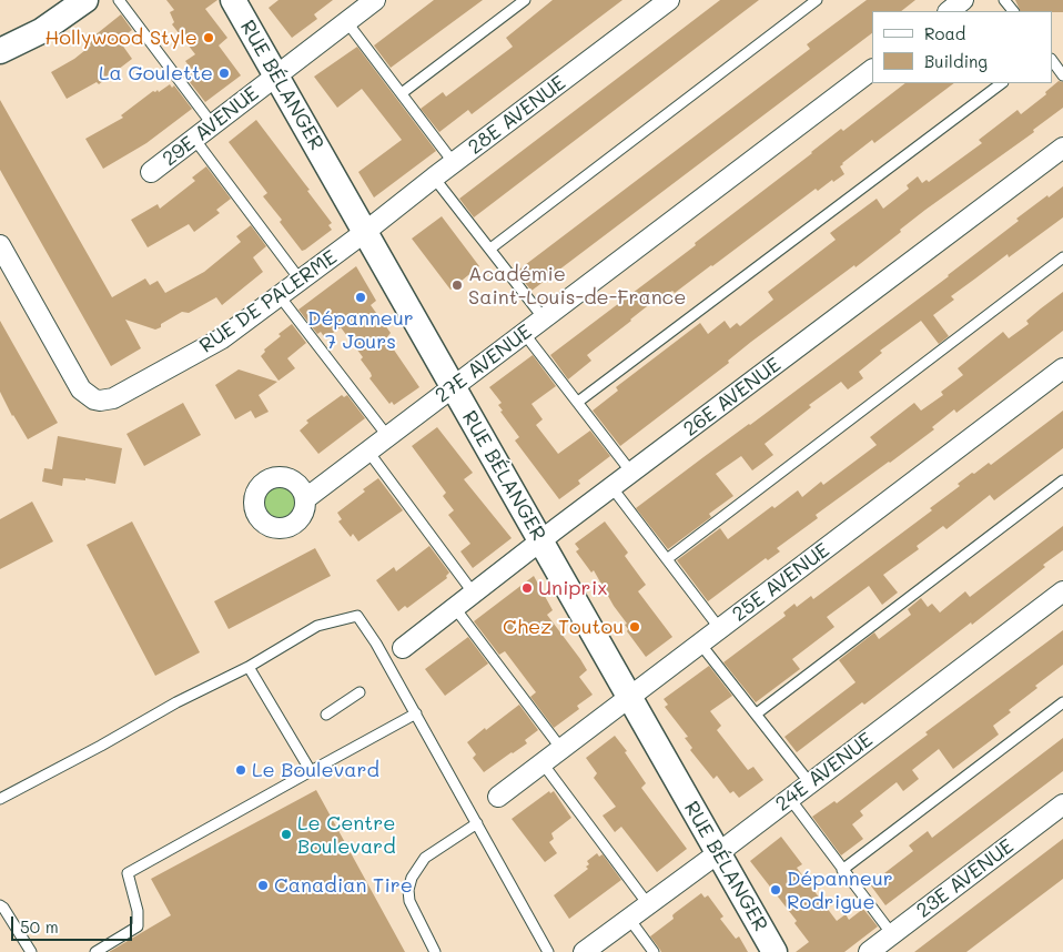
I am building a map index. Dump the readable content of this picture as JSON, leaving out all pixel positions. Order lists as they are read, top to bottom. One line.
{"streets":{"street":["RUE BÉLANGER","28E AVENUE","29E AVENUE","RUE DE PALERME","27E AVENUE","26E AVENUE","25E AVENUE","24E AVENUE","23E AVENUE"]},"crossings":[["RUE BÉLANGER","28E AVENUE"],["RUE BÉLANGER","29E AVENUE"],["RUE BÉLANGER","RUE DE PALERME"],["RUE BÉLANGER","27E AVENUE"],["RUE BÉLANGER","26E AVENUE"],["RUE BÉLANGER","25E AVENUE"],["RUE BÉLANGER","24E AVENUE"],["28E AVENUE","RUE DE PALERME"]],"places":["Hollywood Style","La Goulette","Académie Saint-Louis-de-France","Dépanneur 7 Jours","Uniprix","Chez Toutou","Le Boulevard","Le Centre Boulevard","Canadian Tire","Dépanneur Rodrigue"],"legend":["Road","Building"],"scale_bar":"50 m"}
